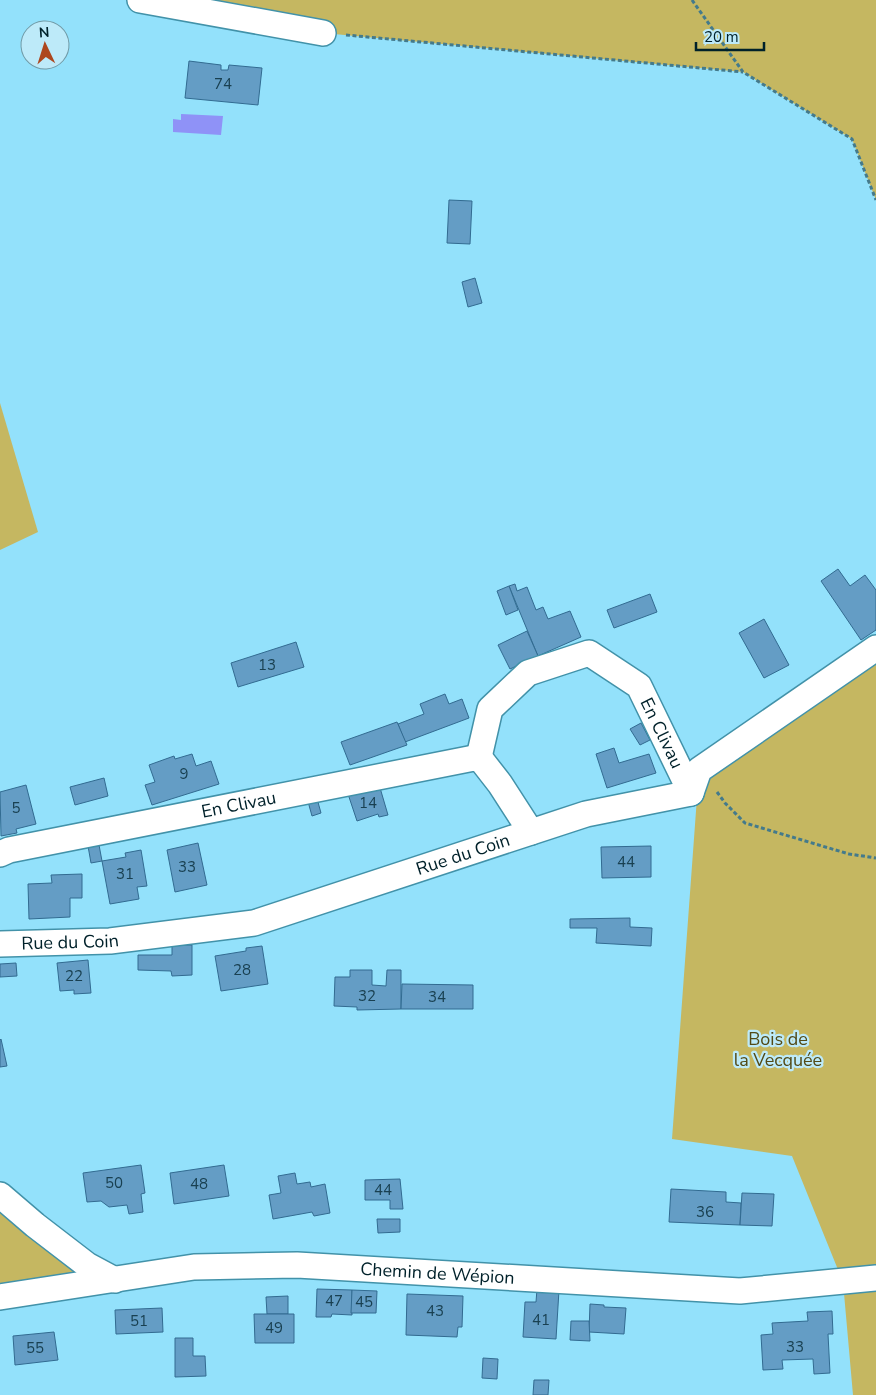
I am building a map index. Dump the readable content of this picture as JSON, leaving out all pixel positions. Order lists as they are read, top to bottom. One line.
{"streets":{"street":["En Clivau","Rue du Coin","Chemin de Wépion"]},"crossings":[["En Clivau","Rue du Coin"]],"parks":["Bois de la Vecquée"],"house_numbers":["74","13","9","14","5","44","33","31","28","22","32","34","50","48","44","36","47","45","43","41","51","49","33","55"],"scale_bar":"20 m","north":"top"}
